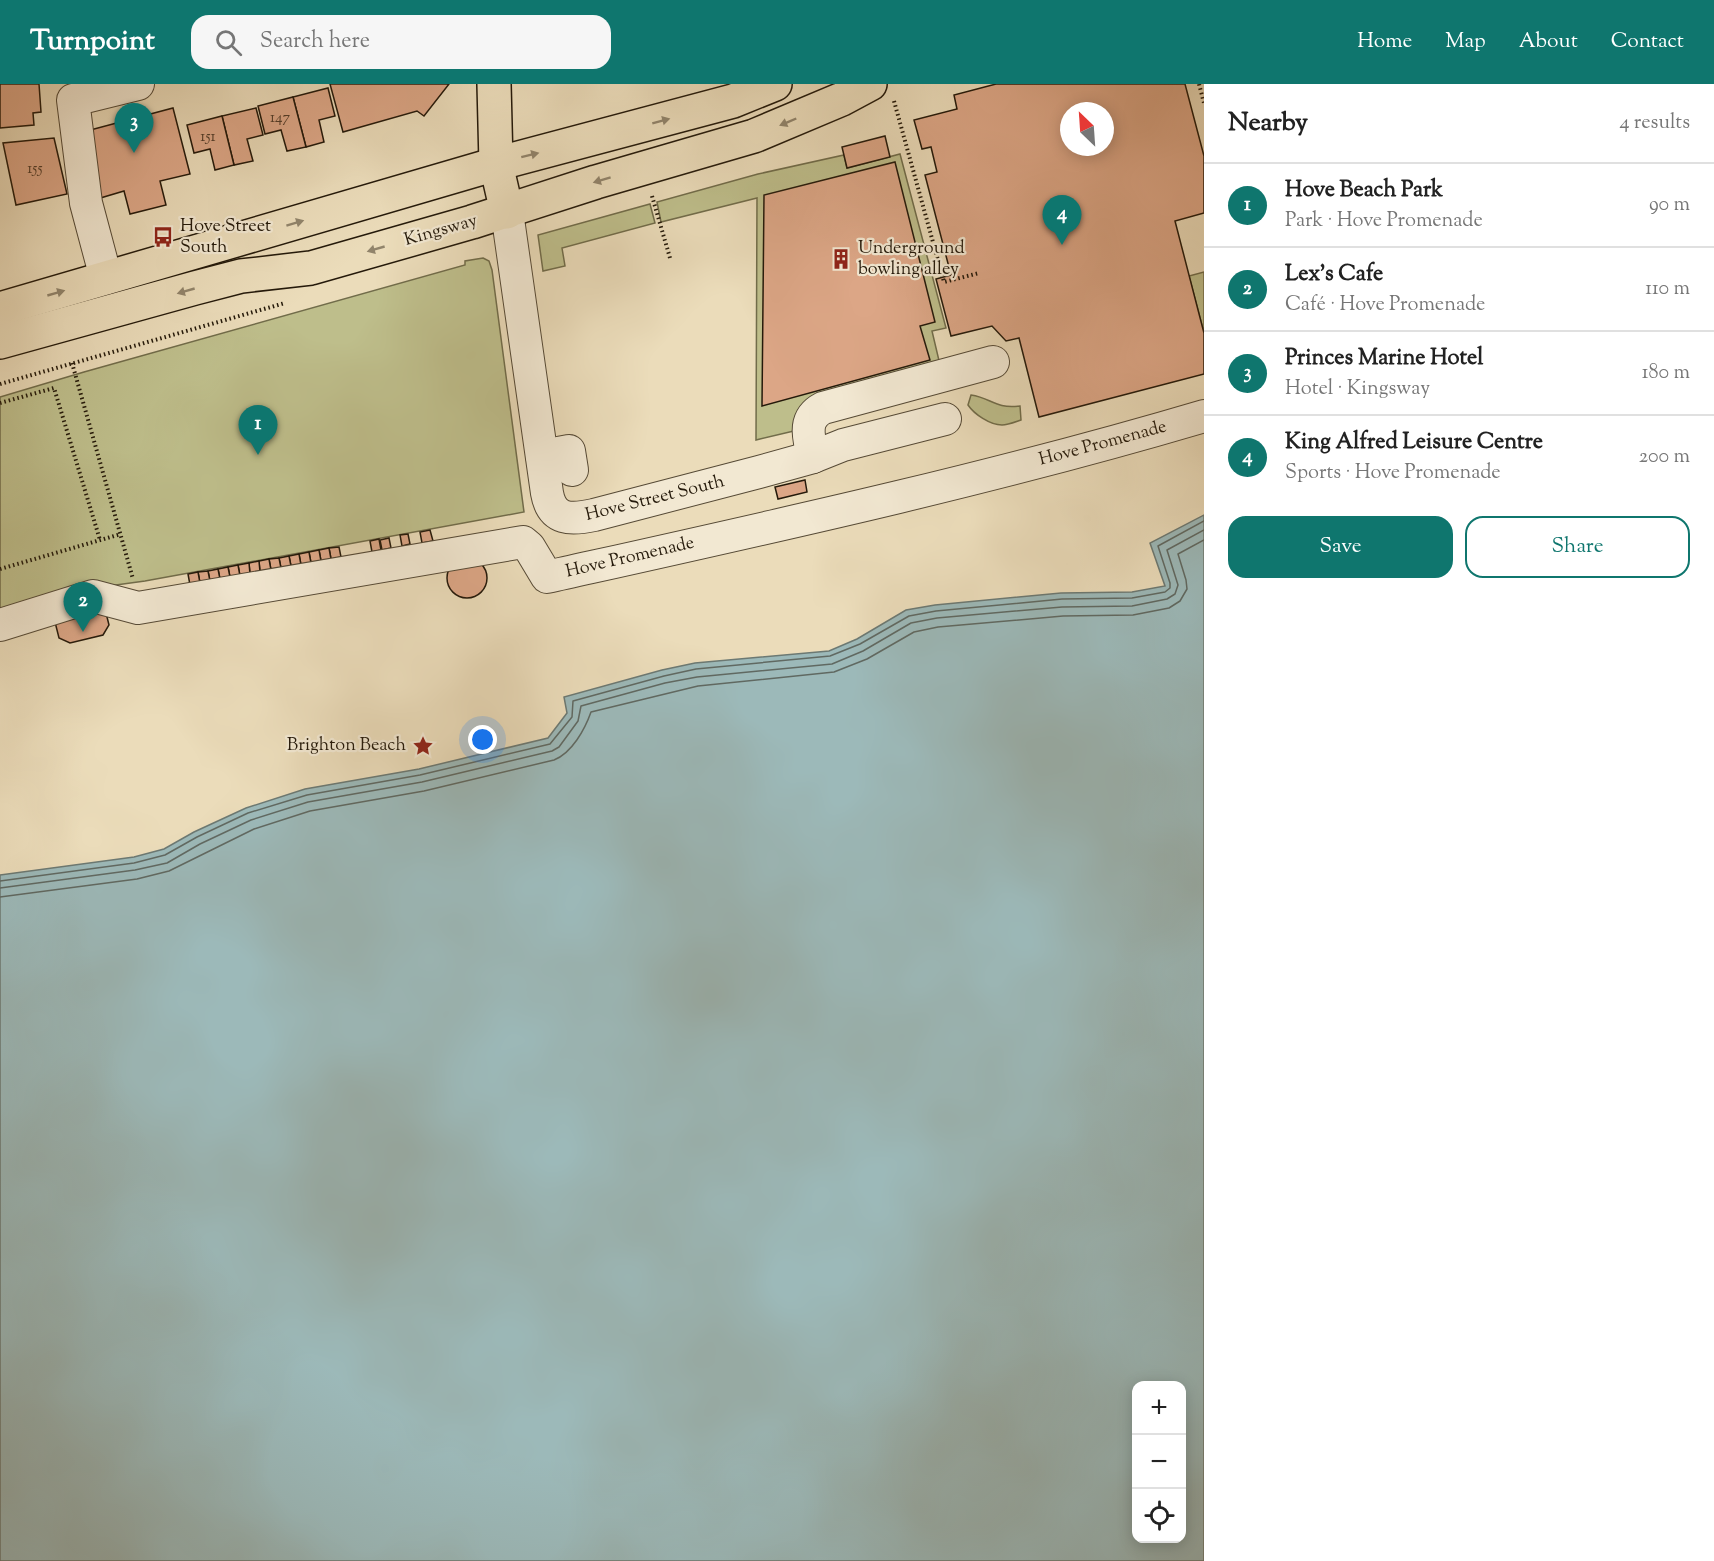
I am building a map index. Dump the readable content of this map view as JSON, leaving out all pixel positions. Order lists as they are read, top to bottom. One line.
{"streets":{"main road":["Kingsway"],"street":["Hove Promenade","Hove Street South"]},"crossings":[["Kingsway","Hove Street South"]],"places":{"bus stop":["Hove Street South"],"building":["Underground bowling alley"],"place":["Brighton Beach"]},"house_numbers":["147","151","155"],"north":"top left","page":{"header":"Turnpoint","search":"Search here","nav":["Home","Map","About","Contact"],"heading":["Nearby","4 results"],"pins":["3","4","1","2"],"list":[{"mark":"1","name":"Hove Beach Park","note":"Park · Hove Promenade","value":"90 m"},{"mark":"2","name":"Lex's Cafe","note":"Café · Hove Promenade","value":"110 m"},{"mark":"3","name":"Princes Marine Hotel","note":"Hotel · Kingsway","value":"180 m"},{"mark":"4","name":"King Alfred Leisure Centre","note":"Sports · Hove Promenade","value":"200 m"}],"buttons":["Save","Share"],"map_buttons":["+","−"]}}
